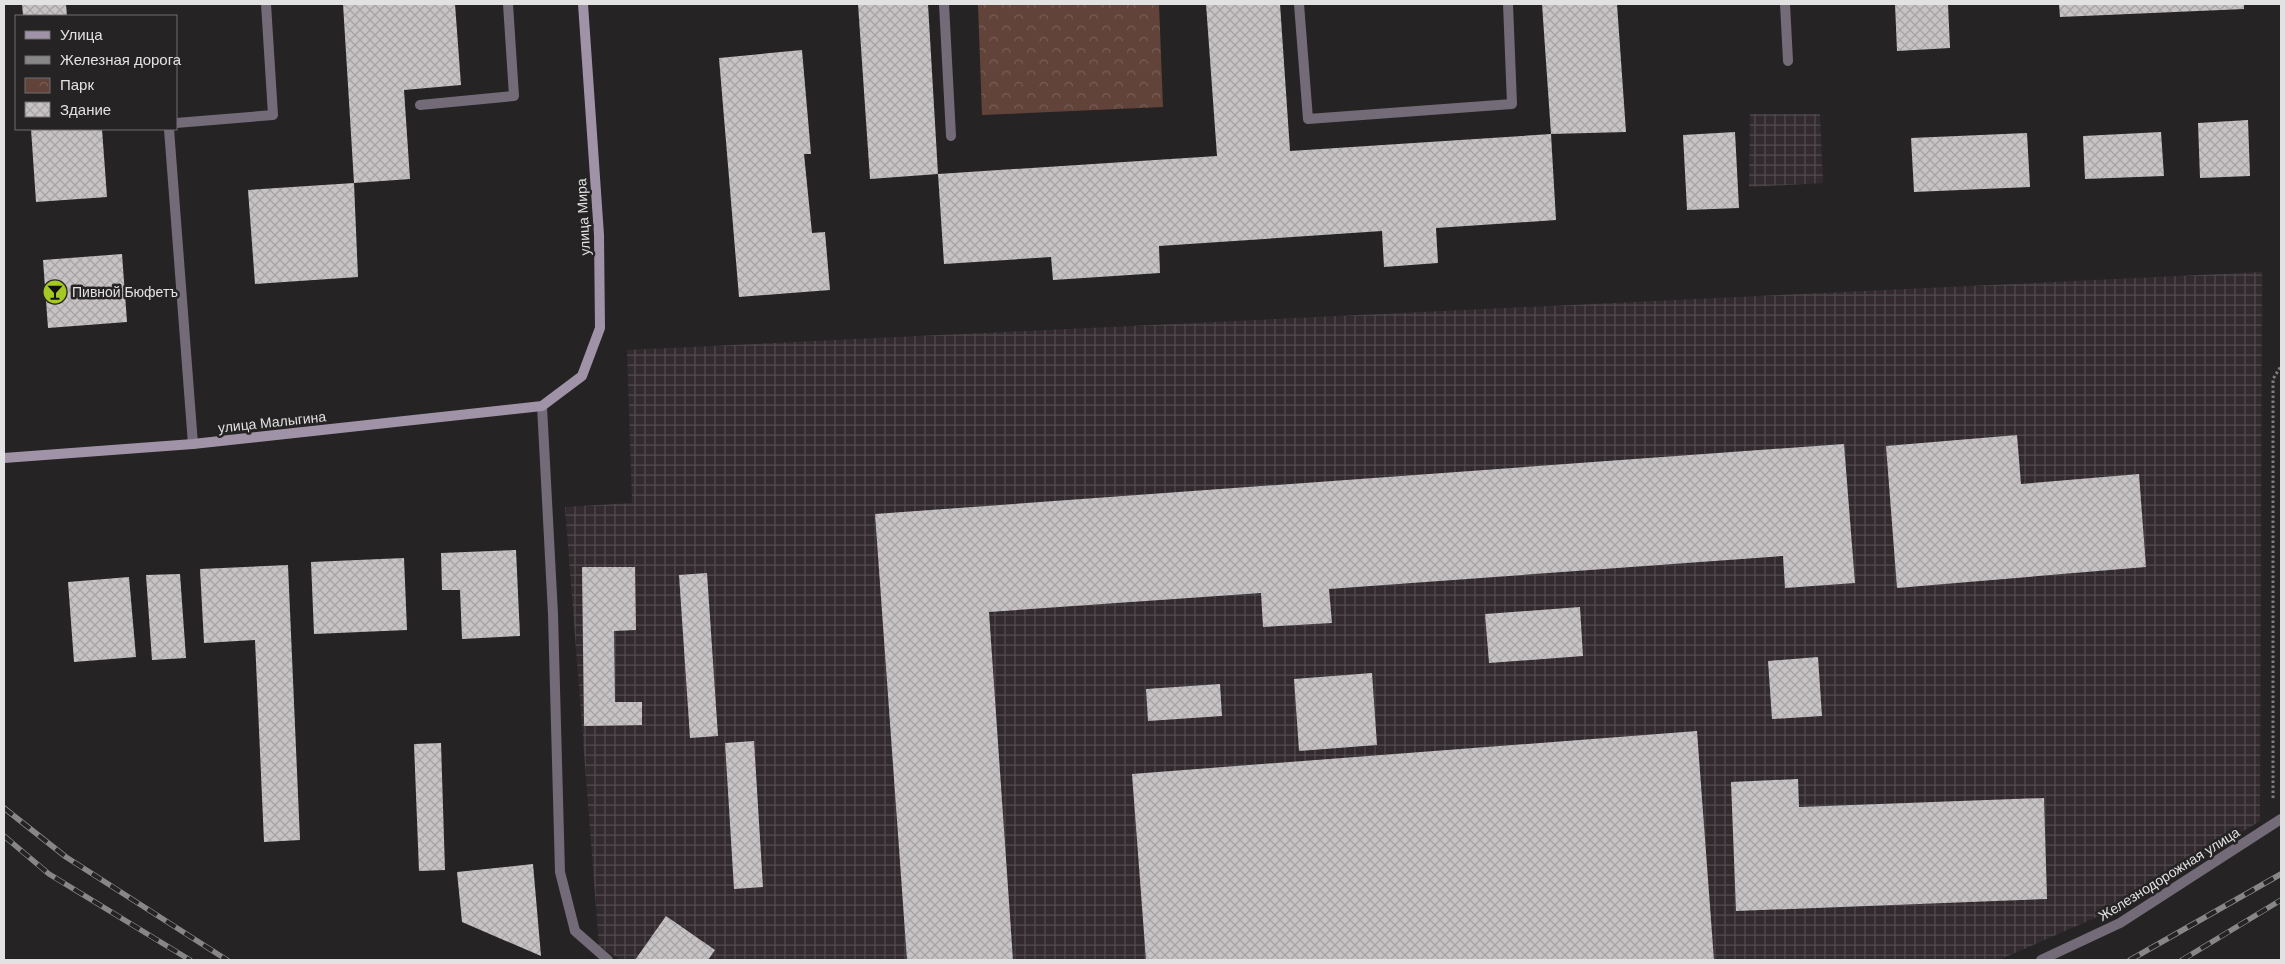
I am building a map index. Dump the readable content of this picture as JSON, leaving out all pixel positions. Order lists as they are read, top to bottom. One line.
{"streets":{"main road":["улица Мира","улица Малыгина"],"street":["Железнодорожная улица"]},"crossings":[["улица Мира","улица Малыгина"]],"places":{"bar":["Пивной Бюфетъ"]},"legend":["Улица","Железная дорога","Парк","Здание"]}
